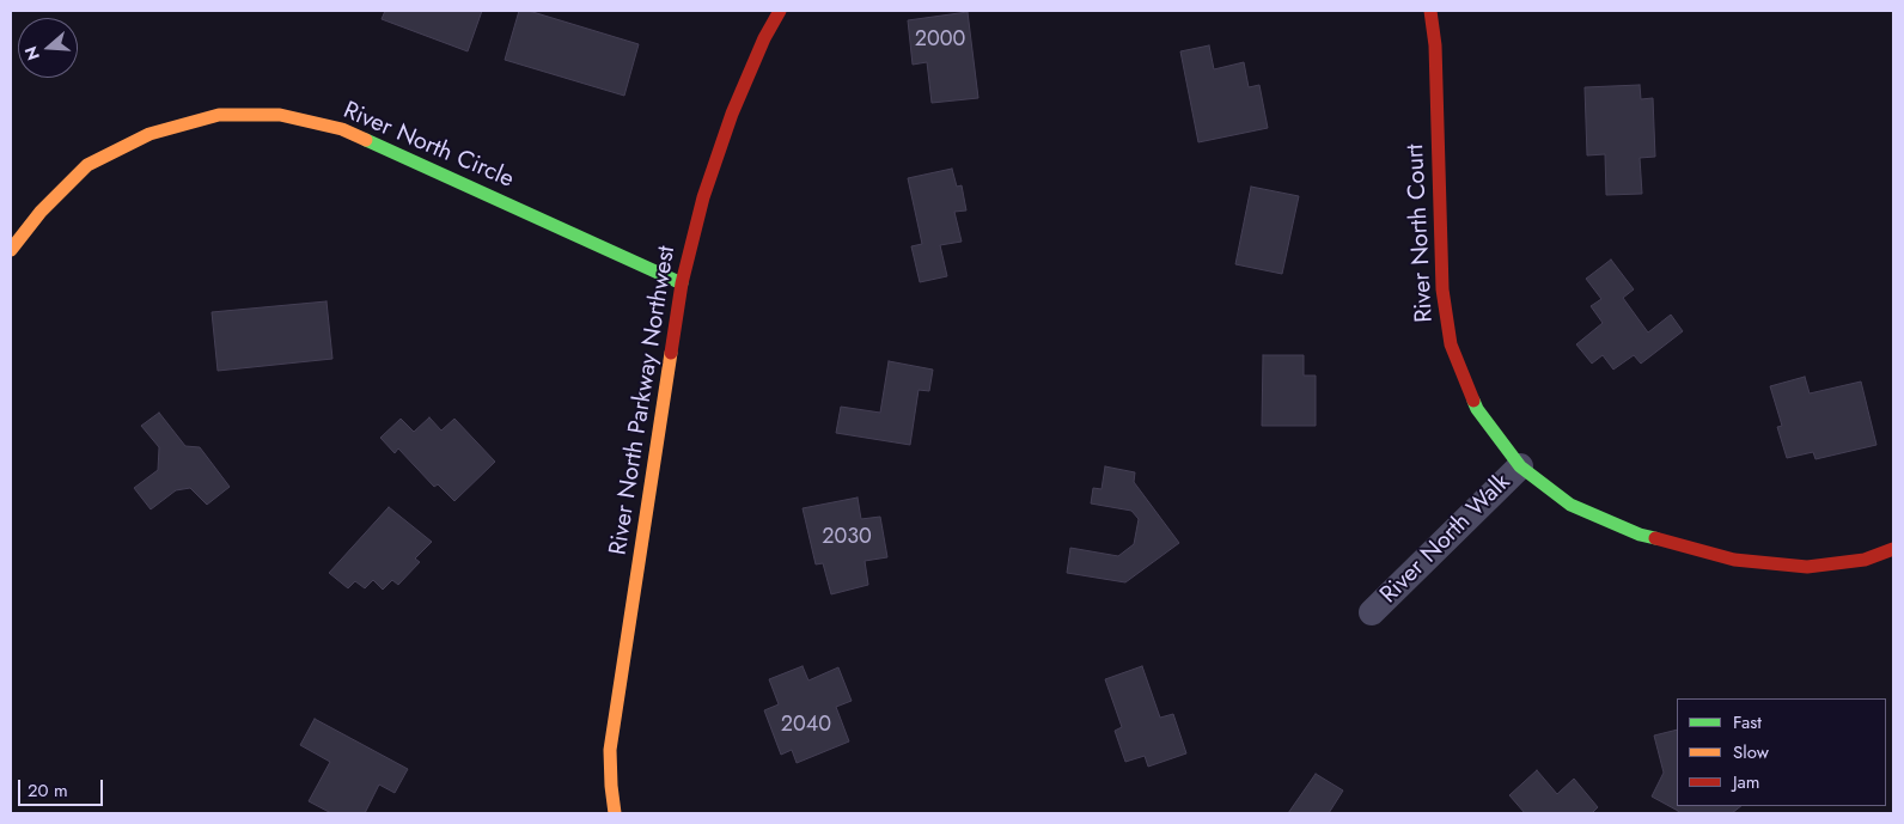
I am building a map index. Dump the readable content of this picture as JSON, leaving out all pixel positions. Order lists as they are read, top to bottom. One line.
{"streets":{"street":["River North Circle","River North Court","River North Parkway Northwest","River North Walk"]},"crossings":[["River North Circle","River North Parkway Northwest"],["River North Court","River North Walk"]],"house_numbers":["2000","2030","2040"],"legend":["Fast","Slow","Jam"],"scale_bar":"20 m","north":"left"}
